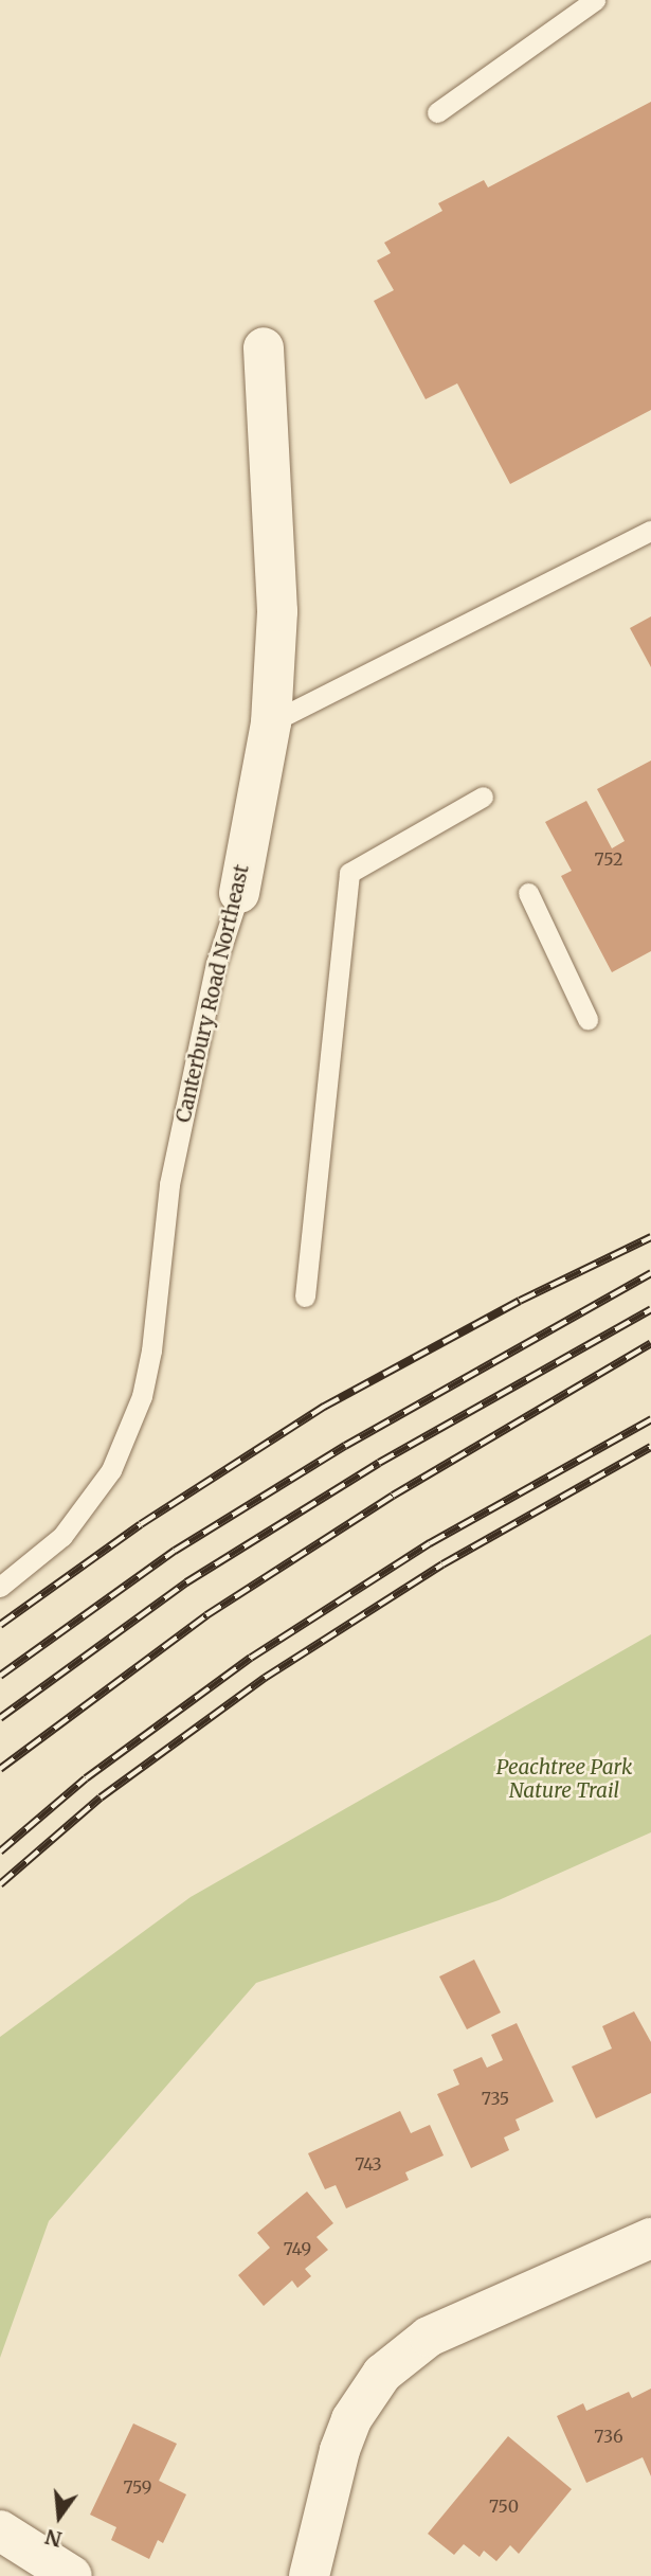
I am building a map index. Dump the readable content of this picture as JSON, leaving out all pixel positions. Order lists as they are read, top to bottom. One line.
{"streets":{"street":["Canterbury Road Northeast"]},"parks":["Peachtree Park Nature Trail"],"house_numbers":["752","735","743","749","736","759","750"],"north":"bottom"}
